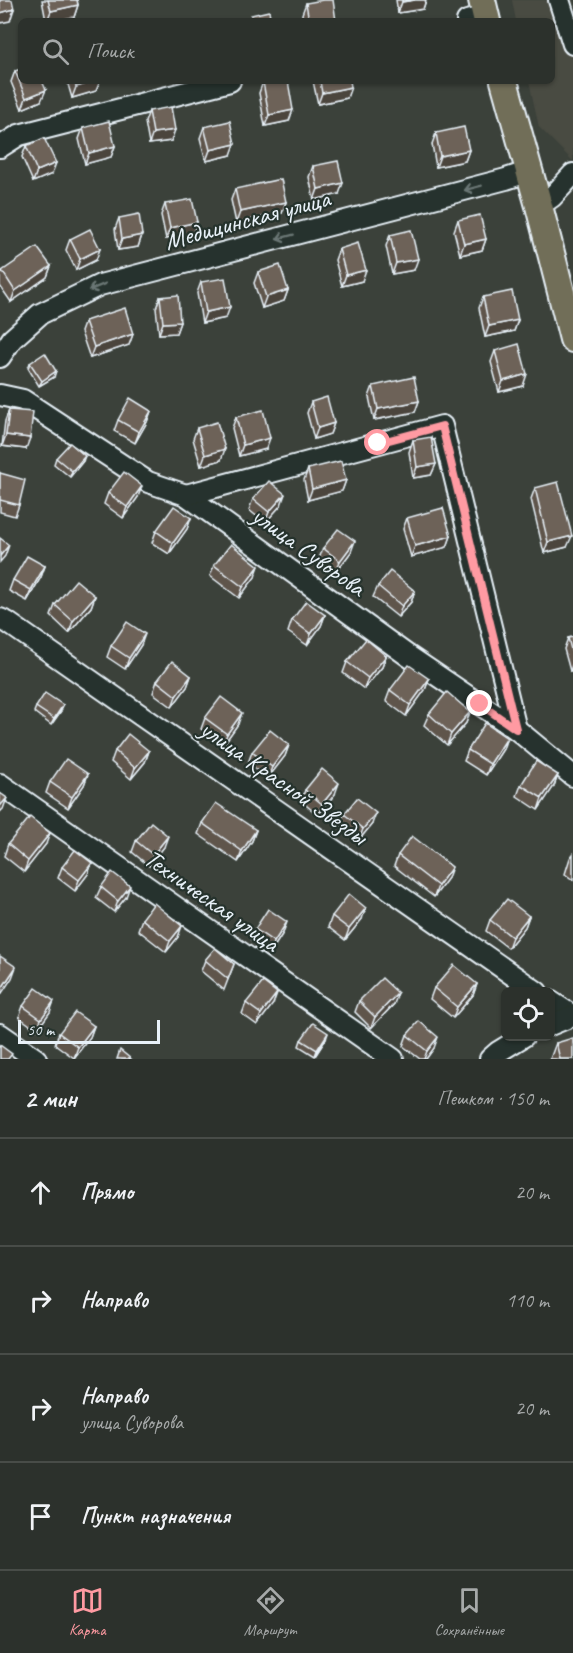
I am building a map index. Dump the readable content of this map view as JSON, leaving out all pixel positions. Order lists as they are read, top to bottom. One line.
{"streets":{"street":["Медицинская улица","улица Суворова","улица Красной Звезды","Техническая улица"]},"scale_bar":"50 m","page":{"search":"Поиск","scale":"50 m","heading":["2 мин","Пешком · 150 m"],"list":[["Прямо","20 m"],["Направо","110 m"],["Направо","улица Суворова","20 m"],"Пункт назначения"],"nav":["Карта","Маршрут","Сохранённые"]}}
